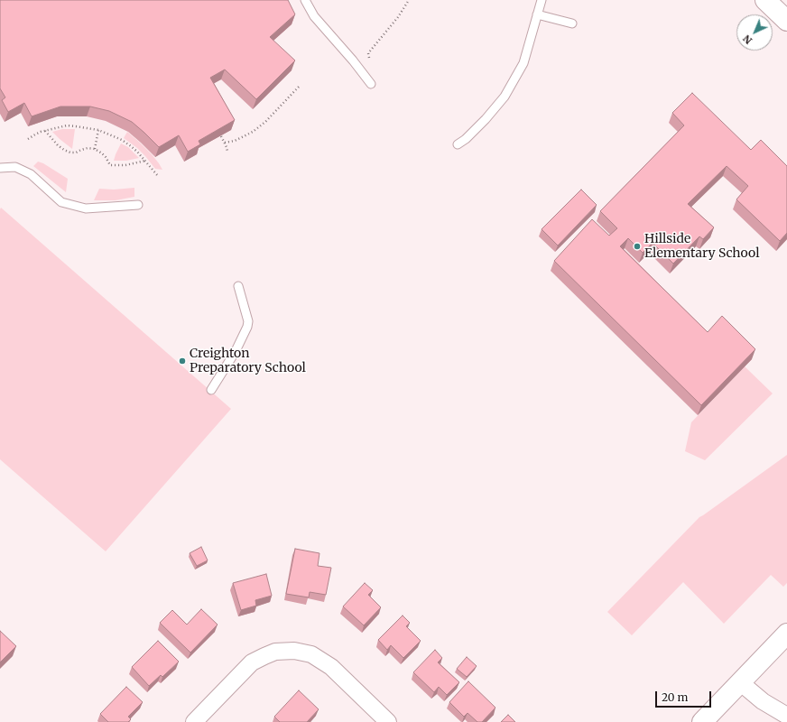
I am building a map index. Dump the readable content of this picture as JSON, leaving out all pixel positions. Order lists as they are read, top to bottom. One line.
{"places":["Hillside Elementary School","Creighton Preparatory School"],"scale_bar":"20 m","north":"bottom left"}
